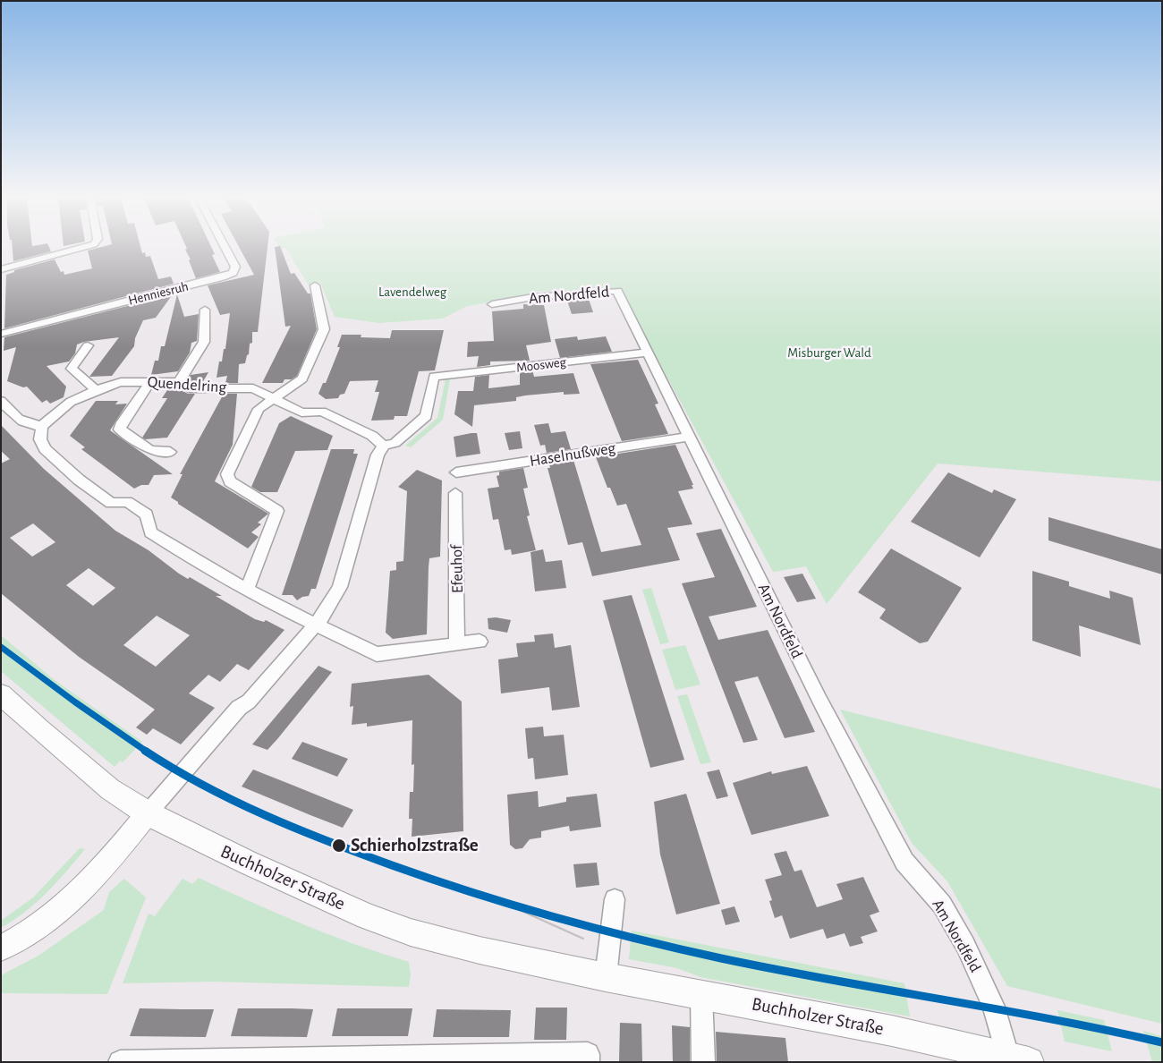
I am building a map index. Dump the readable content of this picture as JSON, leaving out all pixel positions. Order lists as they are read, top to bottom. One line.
{"streets":{"main road":["Buchholzer Straße"],"street":["Henniesruh","Am Nordfeld","Moosweg","Quendelring","Haselnußweg","Efeuhof"]},"crossings":[["Am Nordfeld","Moosweg"],["Am Nordfeld","Haselnußweg"],["Am Nordfeld","Buchholzer Straße"],["Moosweg","Quendelring"]],"parks":["Lavendelweg","Misburger Wald"],"places":["Schierholzstraße"]}
